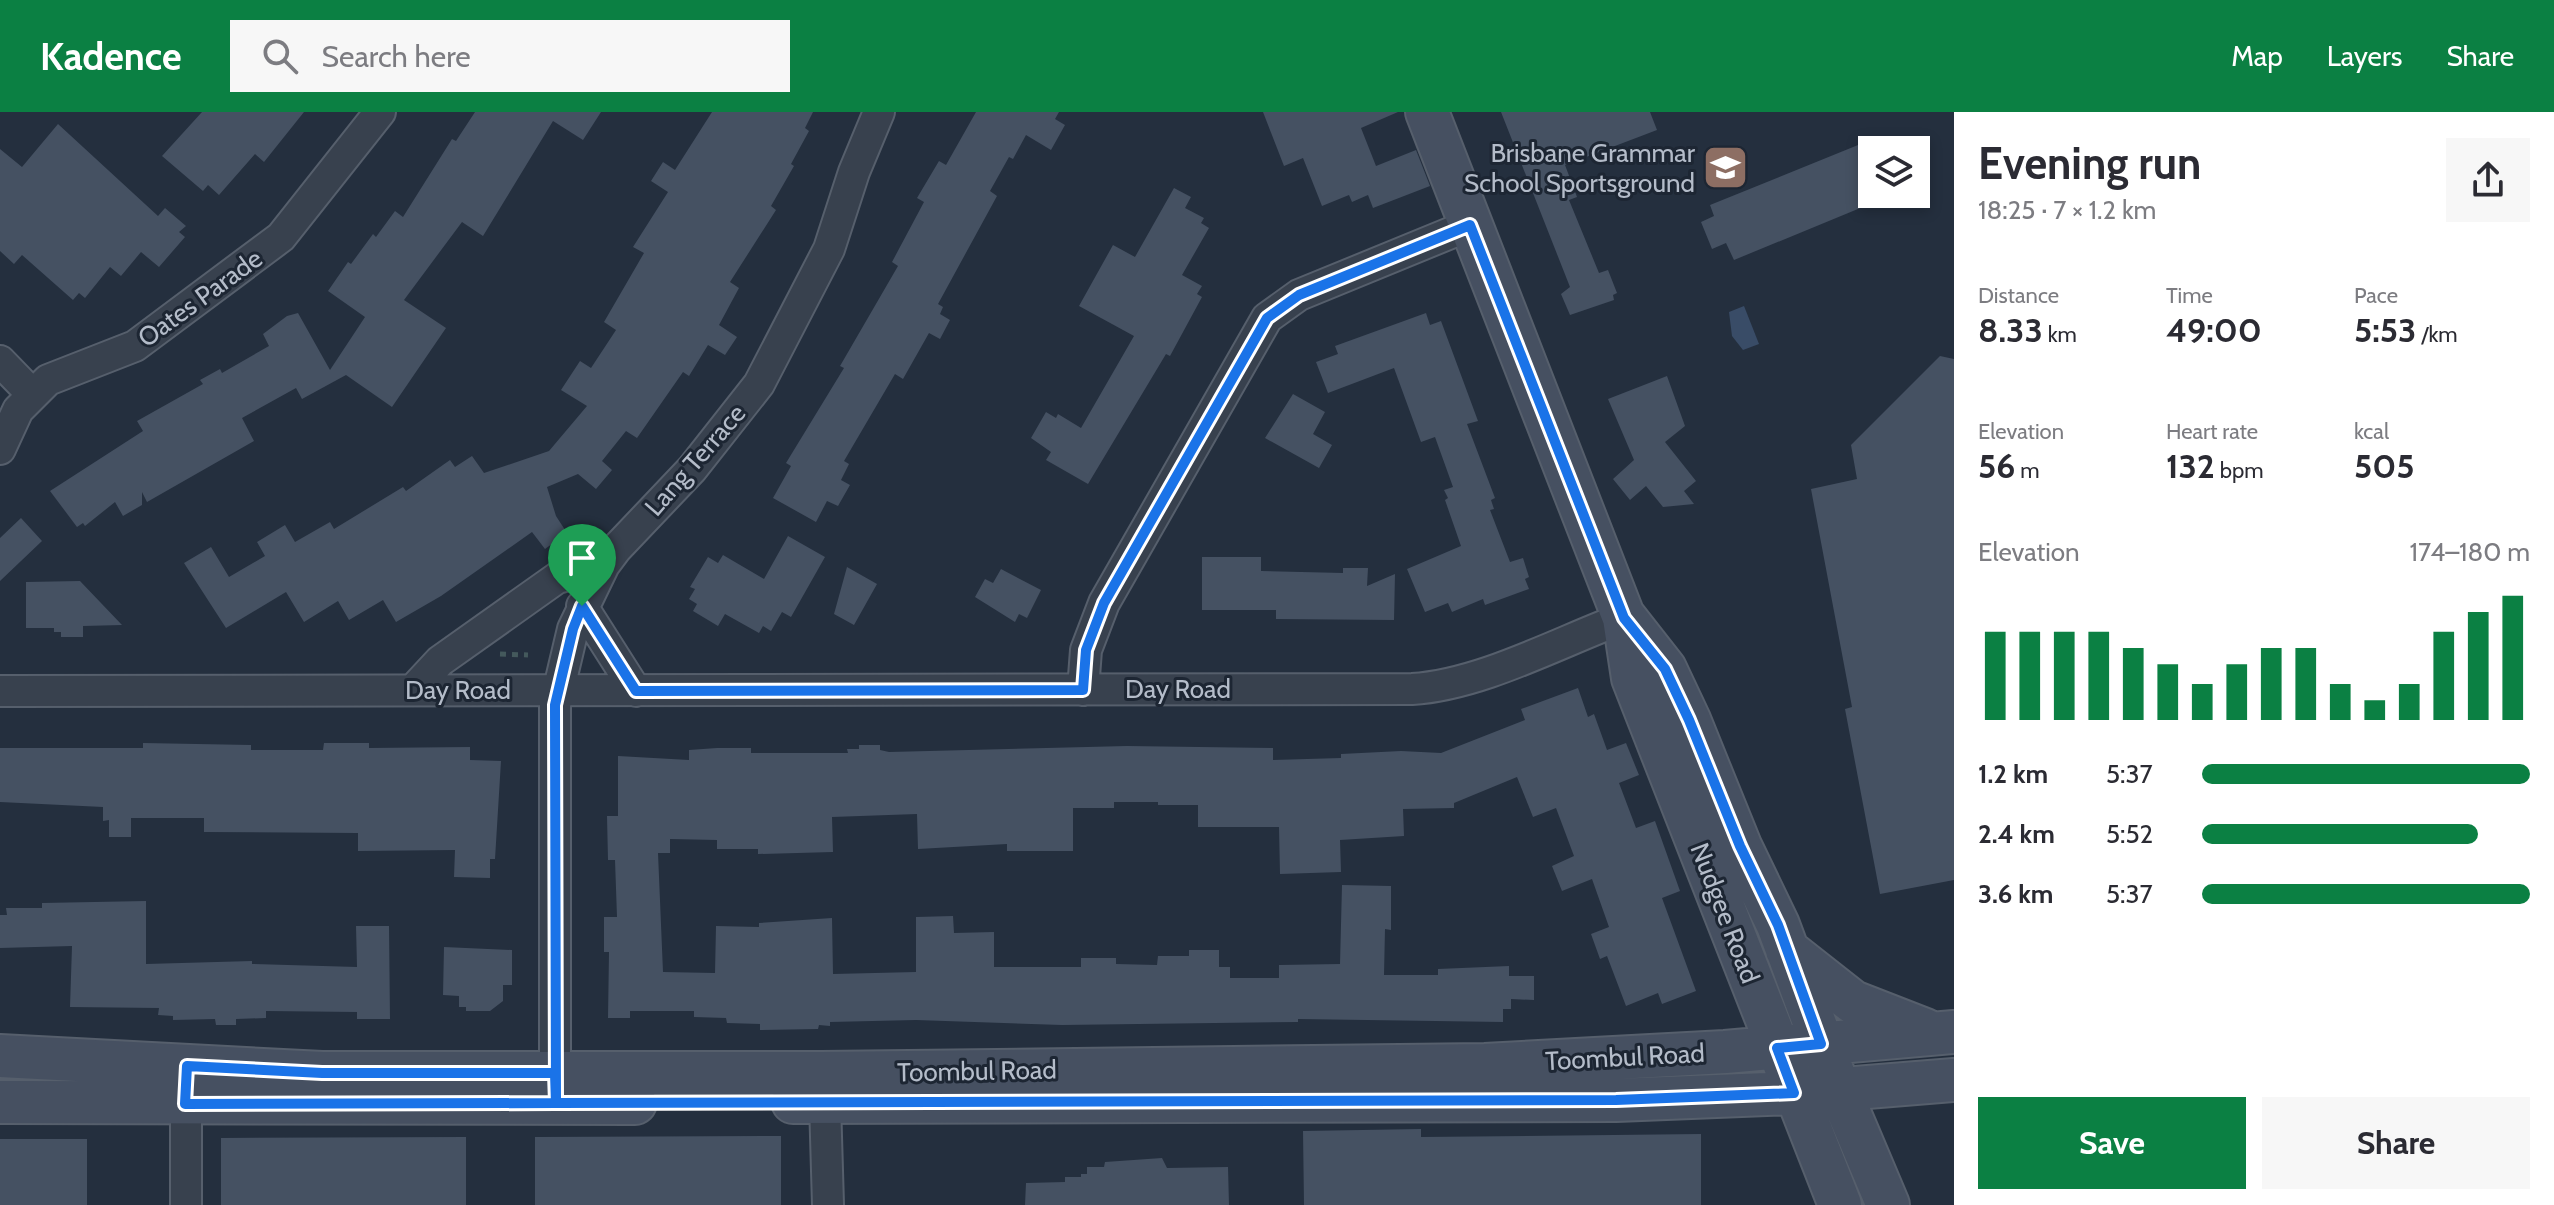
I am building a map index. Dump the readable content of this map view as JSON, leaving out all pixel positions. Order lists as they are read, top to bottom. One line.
{"streets":{"main road":["Nudgee Road","Toombul Road"],"street":["Oates Parade","Lang Terrace","Day Road"]},"crossings":[["Lang Terrace","Day Road"],["Lang Terrace","Toombul Road"],["Day Road","Nudgee Road"],["Nudgee Road","Toombul Road"]],"places":{"school or university":["Brisbane Grammar School Sportsground"]},"page":{"header":"Kadence","search":"Search here","nav":["Map","Layers","Share"],"heading":["Evening run","18:25 · 7 × 1.2 km"],"stats":[["Distance","8.33 km"],["Time","49:00"],["Pace","5:53 /km"],["Elevation","56 m"],["Heart rate","132 bpm"],["kcal","505"]],"chart":["Elevation","174–180 m"],"list":[{"name":"1.2 km","note":"5:37"},{"name":"2.4 km","note":"5:52"},{"name":"3.6 km","note":"5:37"}],"buttons":["Save","Share"]}}
